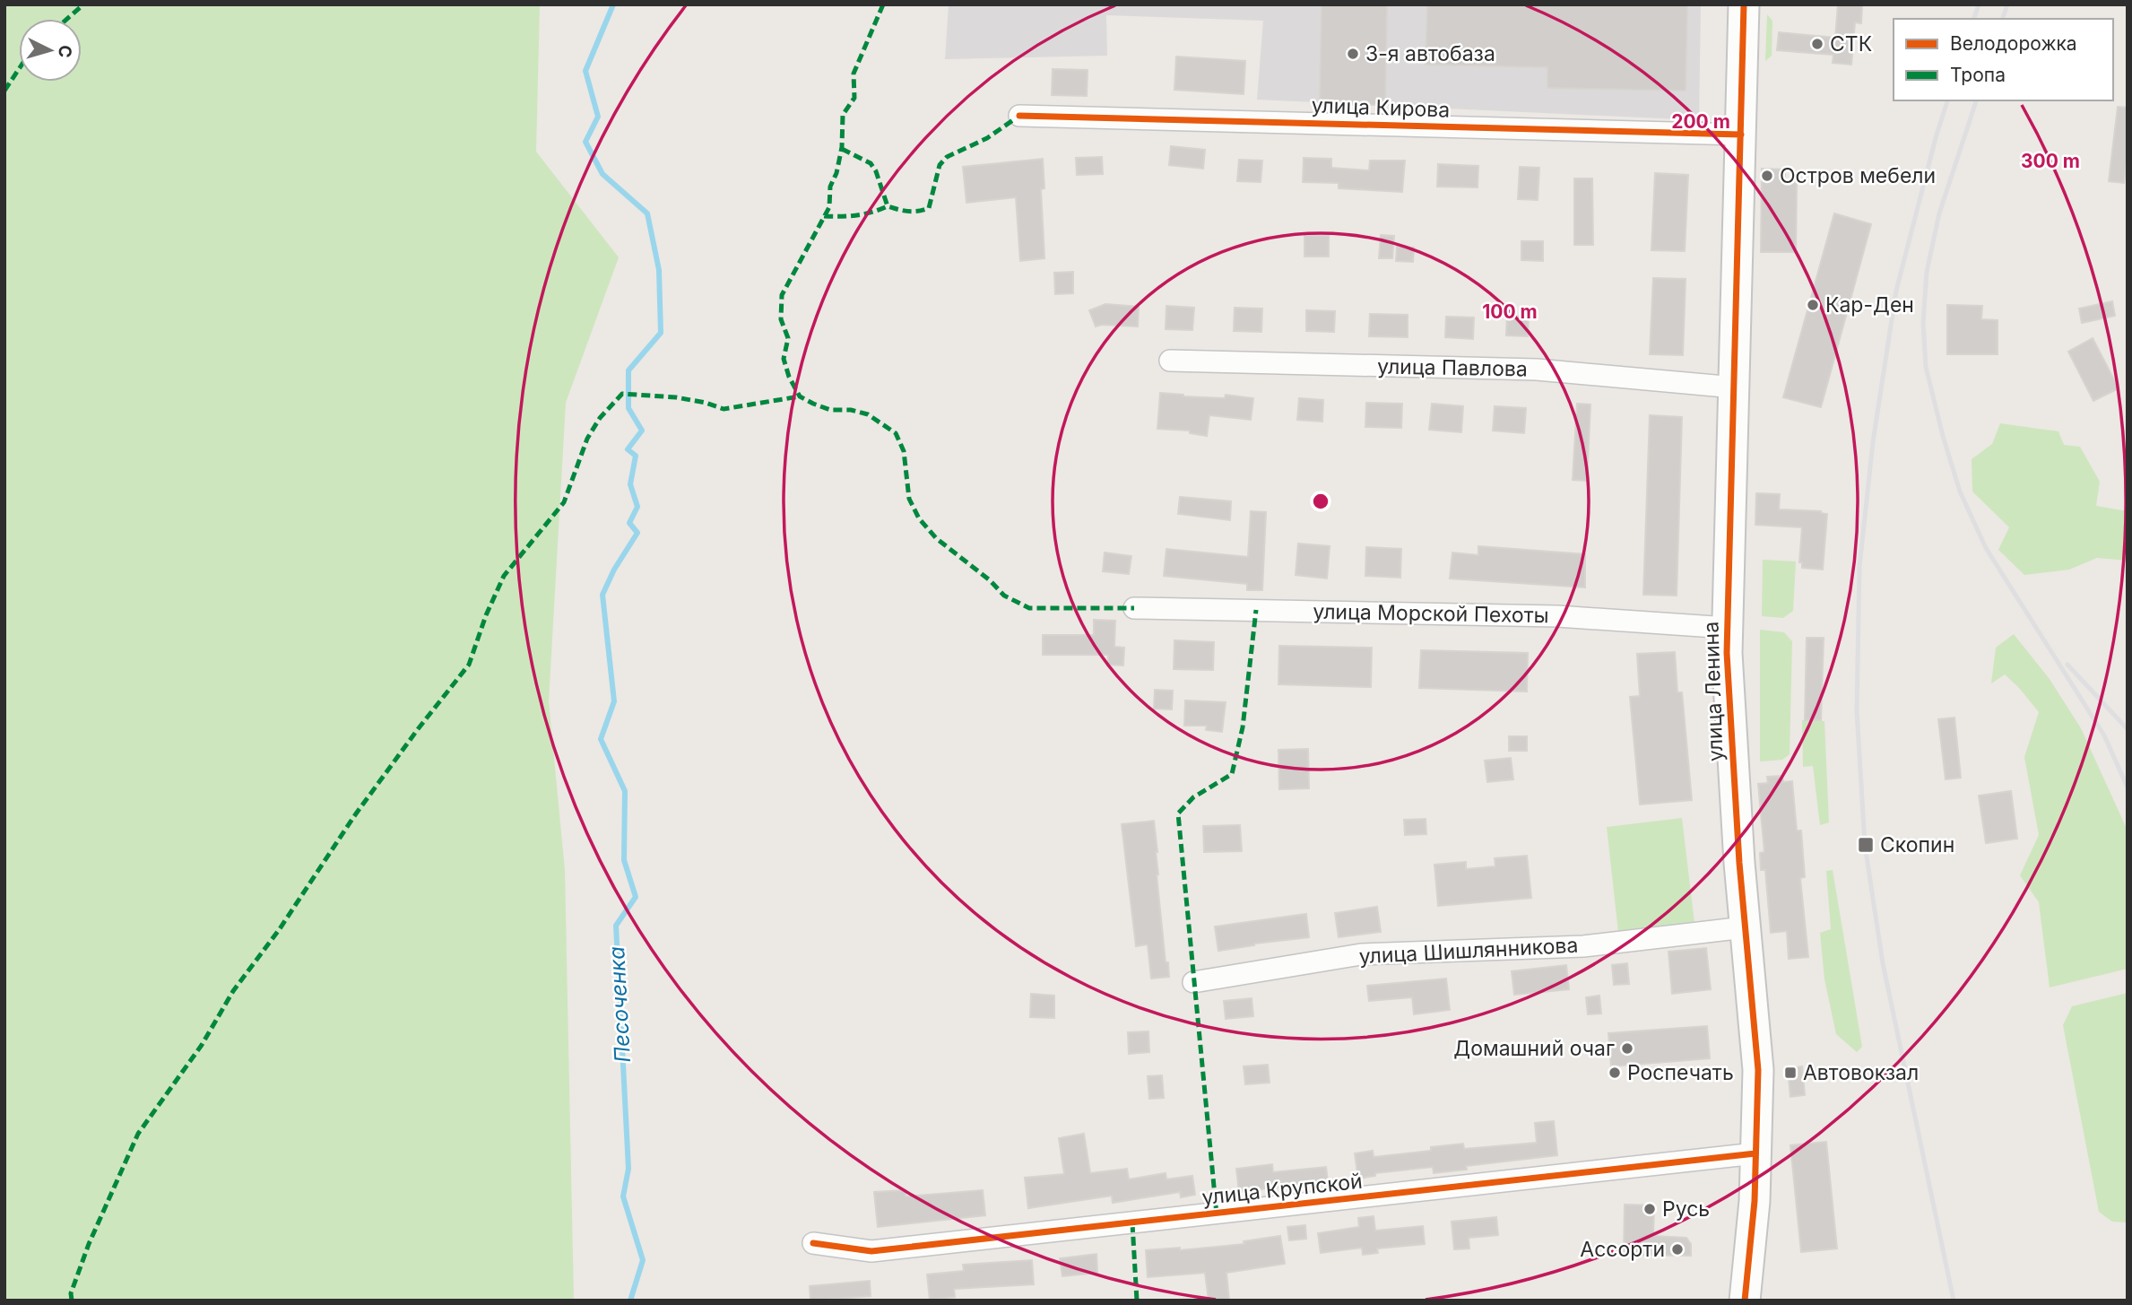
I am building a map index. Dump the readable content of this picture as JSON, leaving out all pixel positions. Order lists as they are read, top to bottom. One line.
{"streets":{"street":["улица Кирова","улица Павлова","улица Морской Пехоты","улица Ленина","улица Шишлянникова","улица Крупской"]},"crossings":[["улица Кирова","улица Ленина"],["улица Павлова","улица Ленина"],["улица Морской Пехоты","улица Ленина"],["улица Ленина","улица Шишлянникова"],["улица Ленина","улица Крупской"]],"water":["Песоченка"],"places":{"other":["СТК","3-я автобаза","Остров мебели","Кар-Ден","Домашний очаг","Роспечать","Русь","Ассорти"],"transit":["Скопин","Автовокзал"]},"legend":["Велодорожка","Тропа"],"north":"right","rings":["200 m","300 m","100 m"]}
